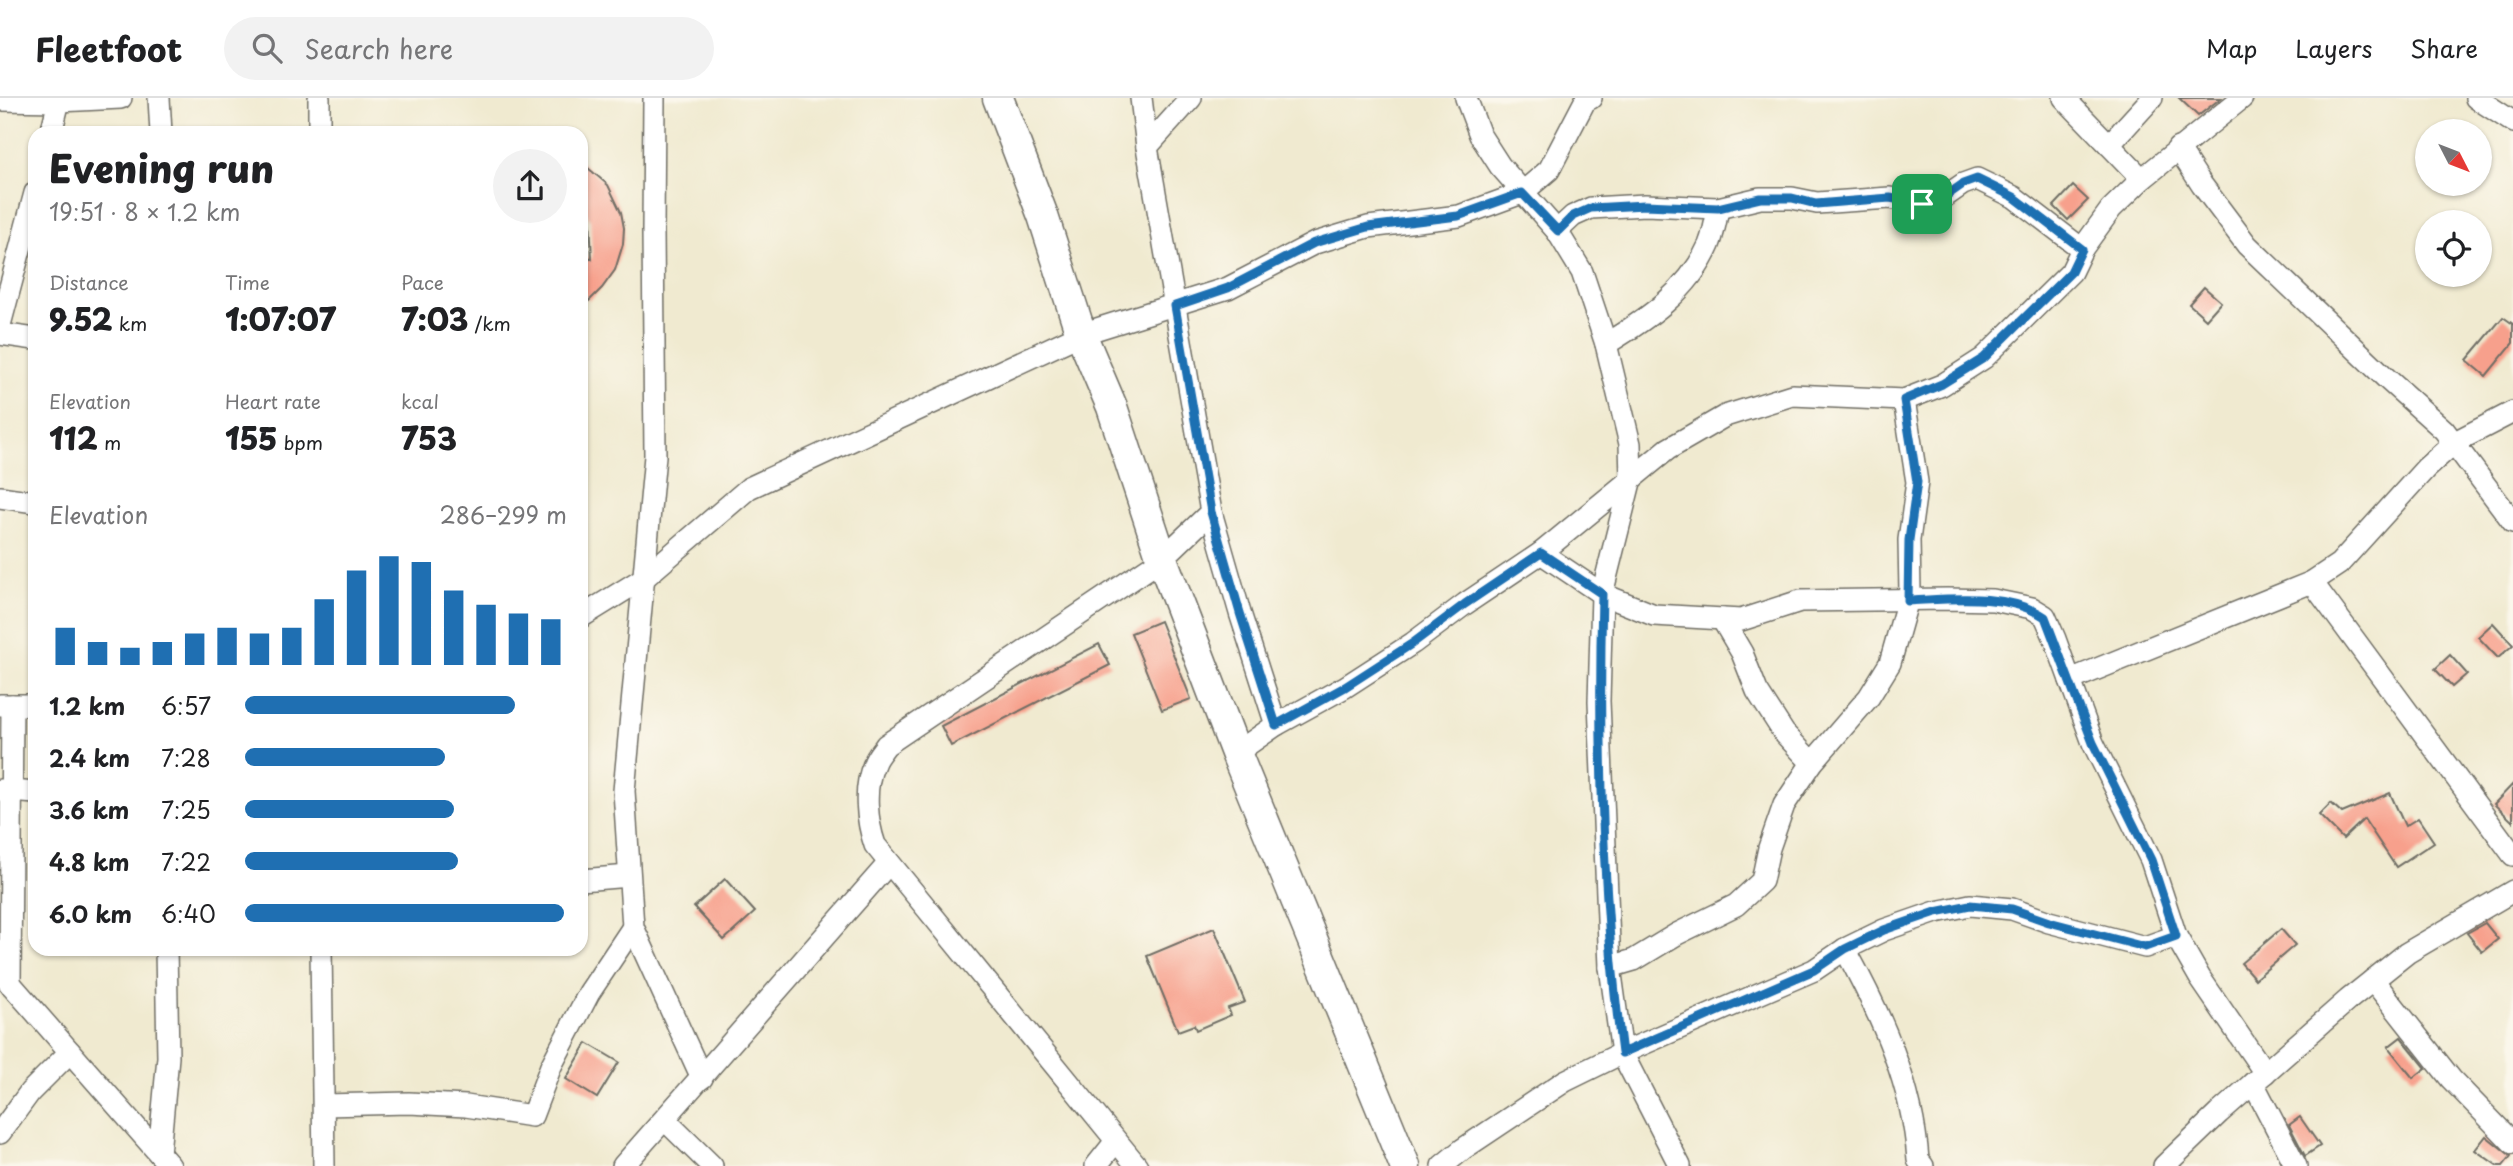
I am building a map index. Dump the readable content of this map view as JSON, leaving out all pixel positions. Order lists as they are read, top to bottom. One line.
{"north":"bottom right","page":{"header":"Fleetfoot","search":"Search here","nav":["Map","Layers","Share"],"heading":["Evening run","19:51 · 8 × 1.2 km"],"stats":[["Distance","9.52 km"],["Time","1:07:07"],["Pace","7:03 /km"],["Elevation","112 m"],["Heart rate","155 bpm"],["kcal","753"]],"chart":["Elevation","286–299 m"],"list":[{"name":"1.2 km","note":"6:57"},{"name":"2.4 km","note":"7:28"},{"name":"3.6 km","note":"7:25"},{"name":"4.8 km","note":"7:22"},{"name":"6.0 km","note":"6:40"}]}}
